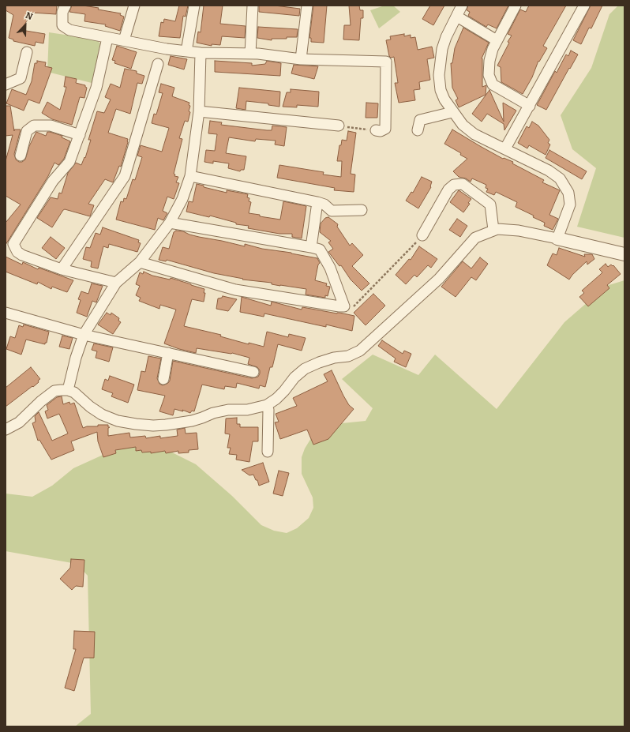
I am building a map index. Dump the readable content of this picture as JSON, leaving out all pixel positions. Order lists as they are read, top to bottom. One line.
{"north":"top right"}
